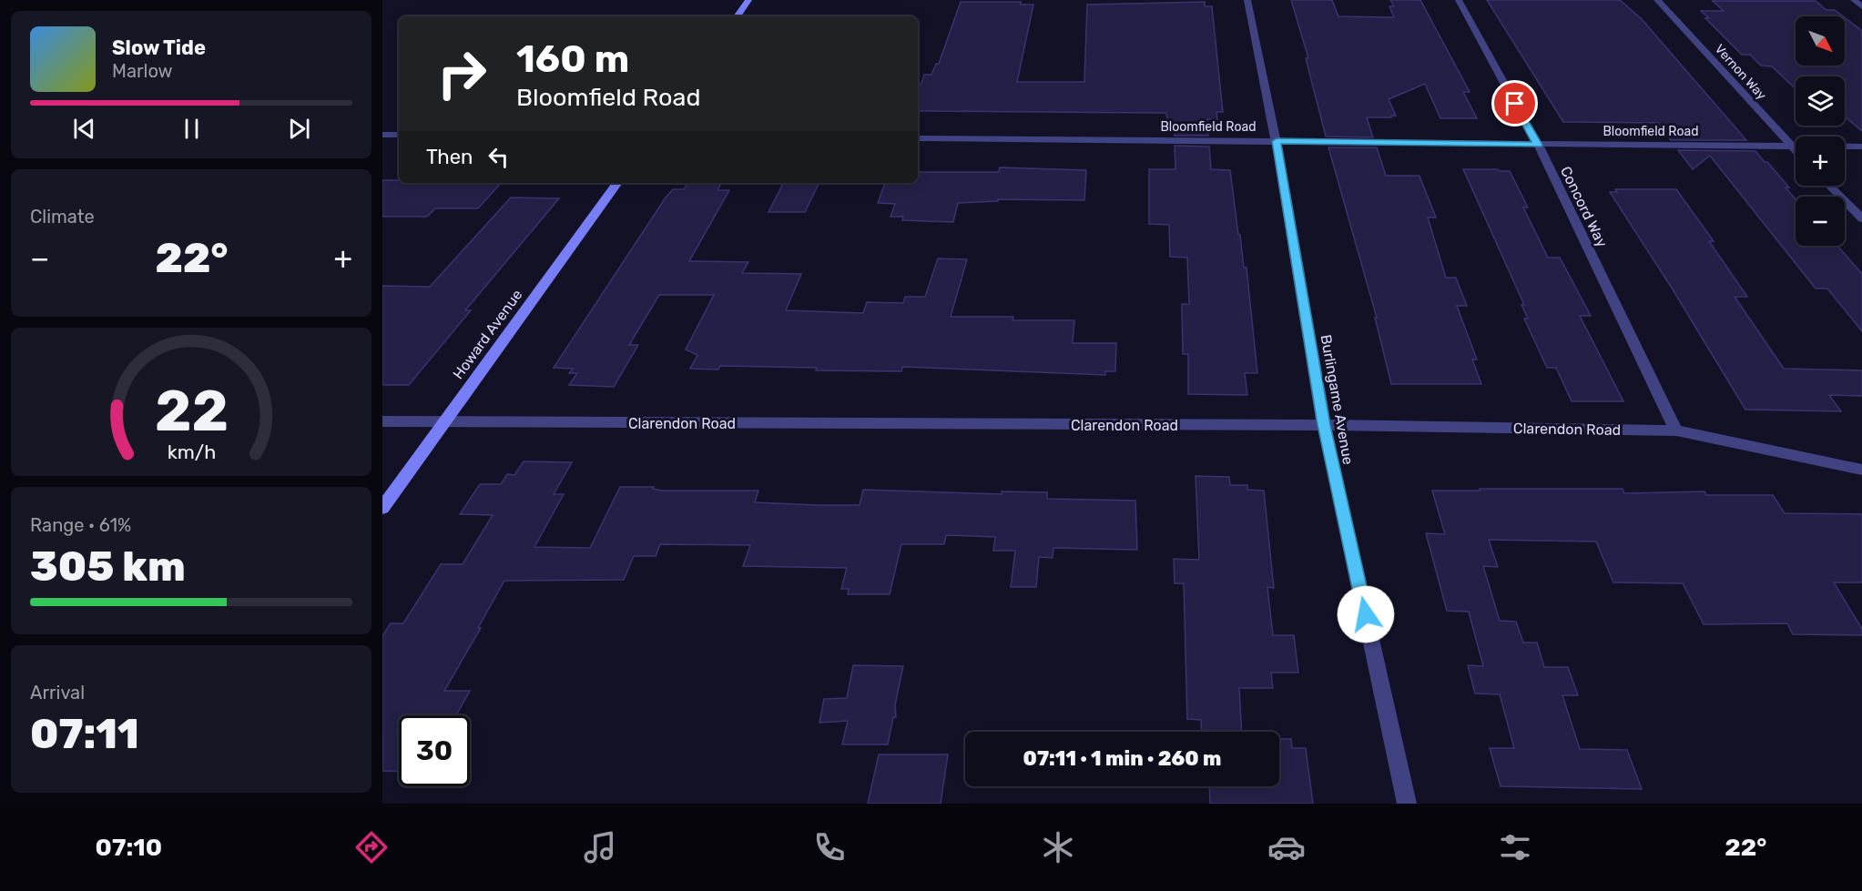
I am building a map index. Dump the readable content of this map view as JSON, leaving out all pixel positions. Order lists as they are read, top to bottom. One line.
{"streets":{"street":["Vernon Way","Bloomfield Road","Concord Way","Howard Avenue","Burlingame Avenue","Clarendon Road"]},"crossings":[["Vernon Way","Bloomfield Road"],["Bloomfield Road","Concord Way"],["Bloomfield Road","Burlingame Avenue"],["Concord Way","Clarendon Road"],["Howard Avenue","Clarendon Road"],["Burlingame Avenue","Clarendon Road"]],"north":"bottom right","page":{"map_buttons":["+","−"],"turn":["160 m","Bloomfield Road"],"song":["Slow Tide","Marlow"],"then":"Then","tile":["Climate",["Range · 61%","305 km"],["Arrival","07:11"]],"heat":["−","22°","+"],"limit":"30","trip":"07:11 · 1 min · 260 m","tabs":["07:10","22°"],"gauge":["22","km/h"]}}
